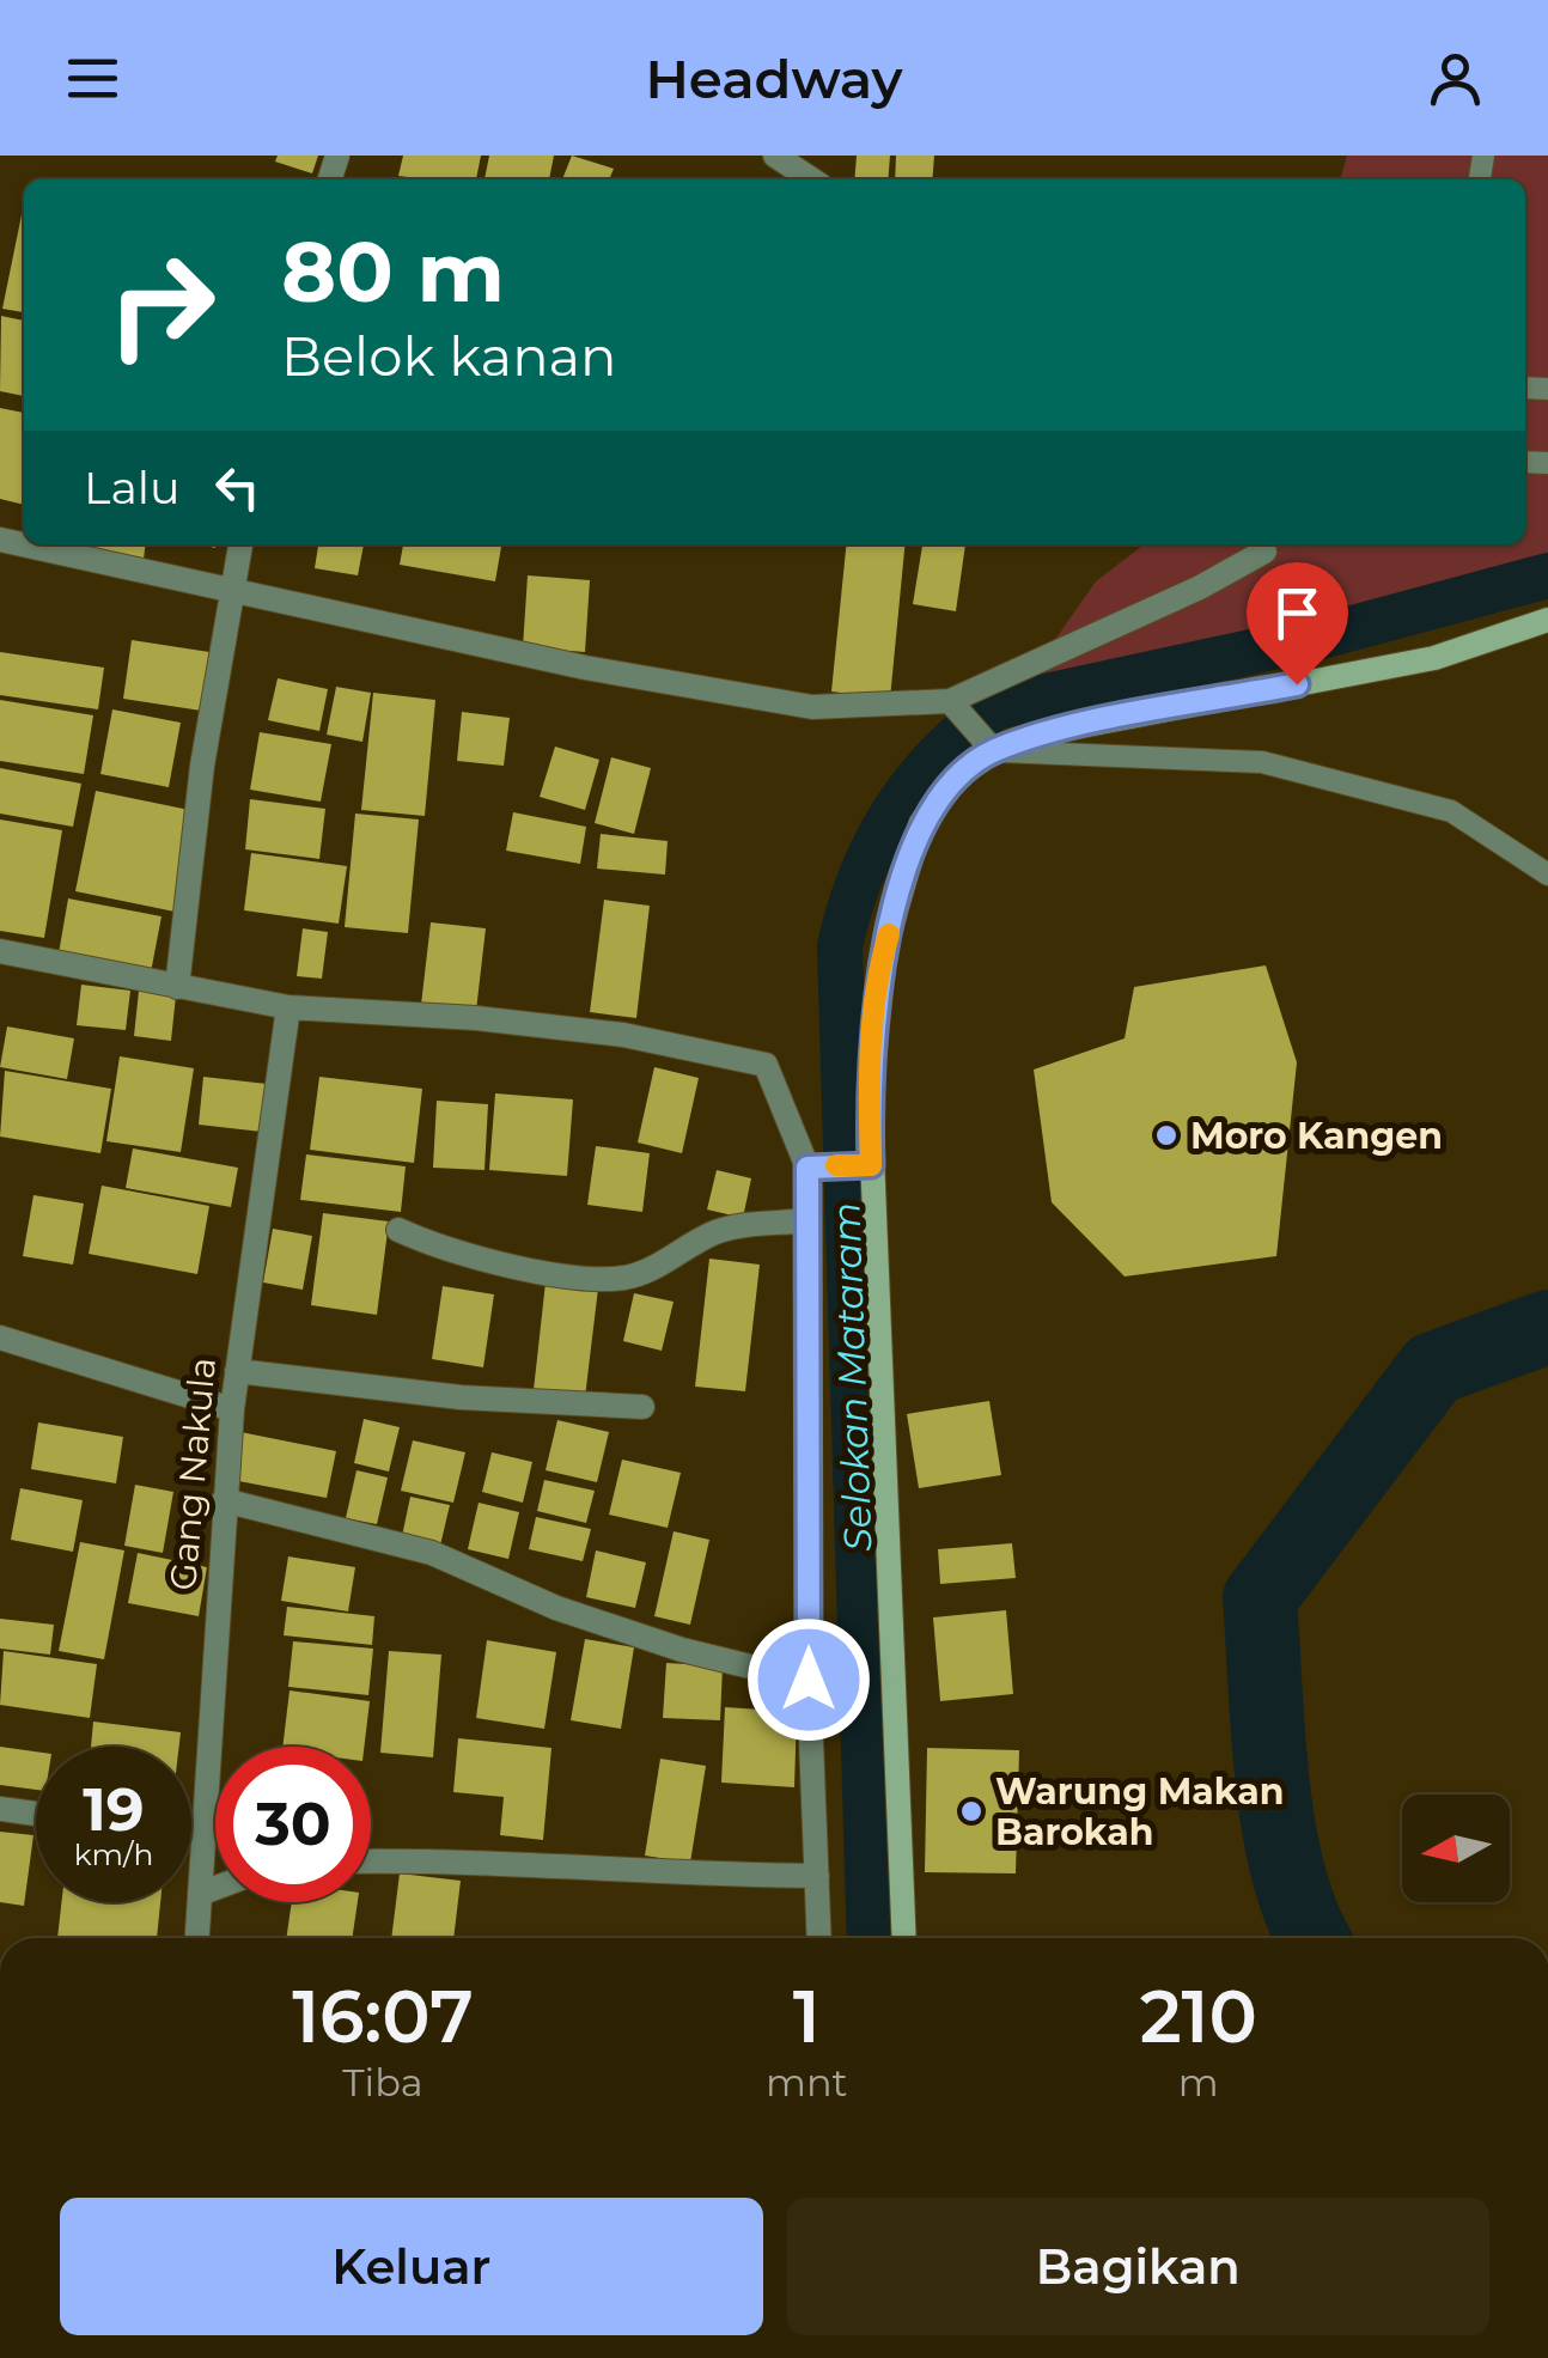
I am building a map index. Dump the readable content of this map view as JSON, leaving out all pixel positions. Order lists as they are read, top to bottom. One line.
{"streets":{"street":["Gang Nakula"]},"water":["Selokan Mataram"],"places":["Moro Kangen","Warung Makan Barokah"],"north":"left","page":{"header":"Headway","turn":["80 m","Belok kanan"],"then":"Lalu","speed":"19 km/h","limit":"30","eta":["16:07","Tiba","1","mnt","210","m"],"buttons":["Keluar","Bagikan"]}}
